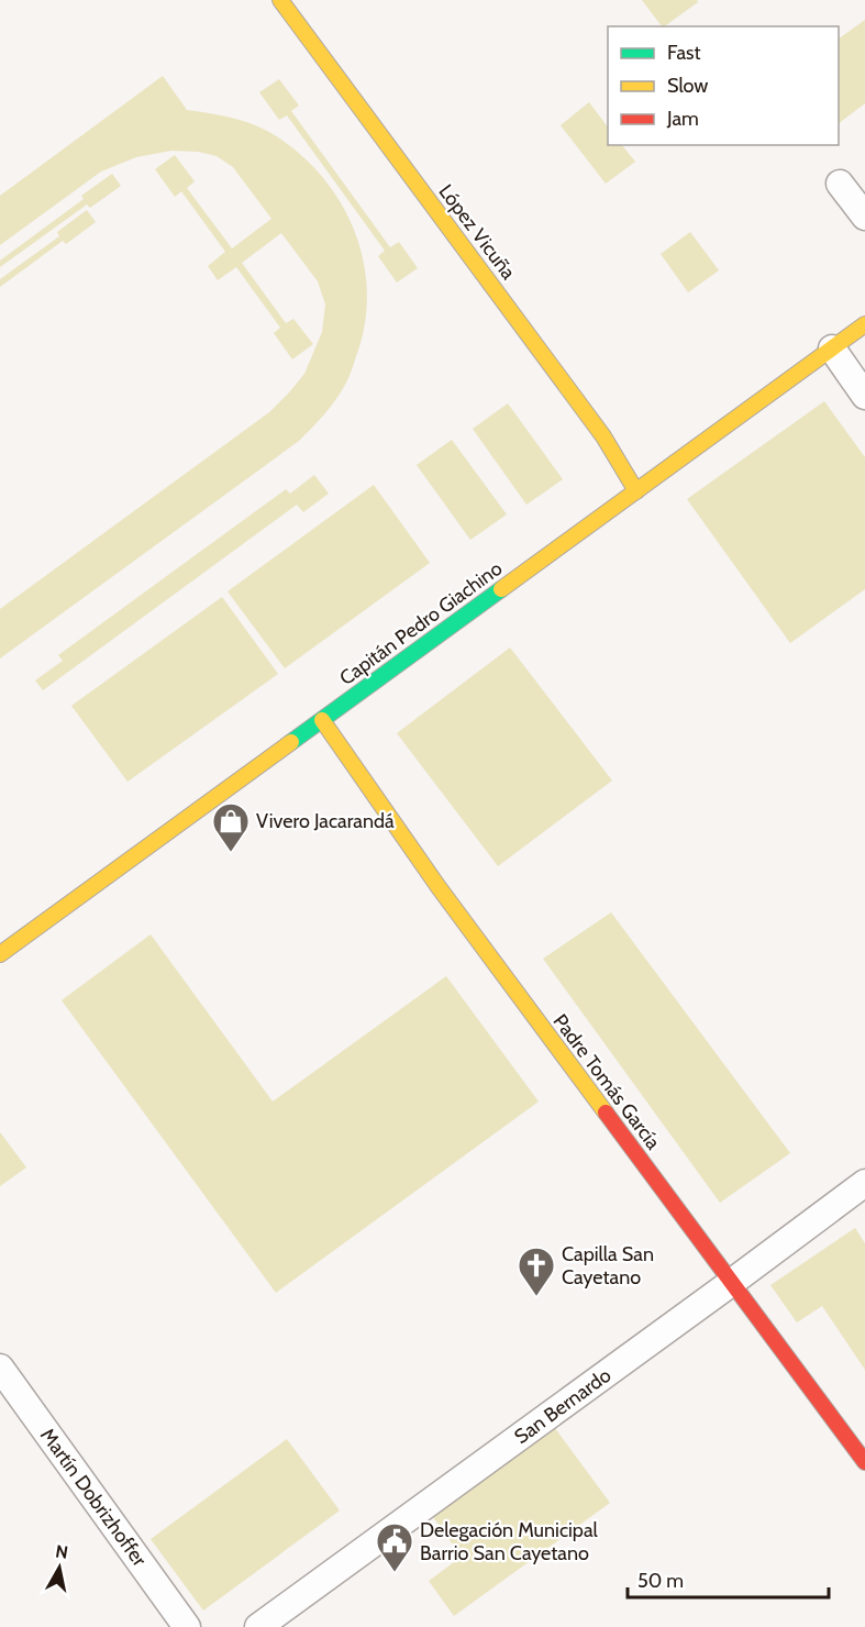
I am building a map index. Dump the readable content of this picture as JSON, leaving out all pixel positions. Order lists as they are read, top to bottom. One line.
{"streets":{"street":["López Vicuña","Capitán Pedro Giachino","Padre Tomás García","San Bernardo","Martín Dobrizhoffer"]},"crossings":[["López Vicuña","Capitán Pedro Giachino"],["Capitán Pedro Giachino","Padre Tomás García"],["Padre Tomás García","San Bernardo"]],"places":{"shop":["Vivero Jacarandá"],"church":["Capilla San Cayetano"],"public building":["Delegación Municipal Barrio San Cayetano"]},"legend":["Fast","Slow","Jam"],"scale_bar":"50 m","north":"top"}
